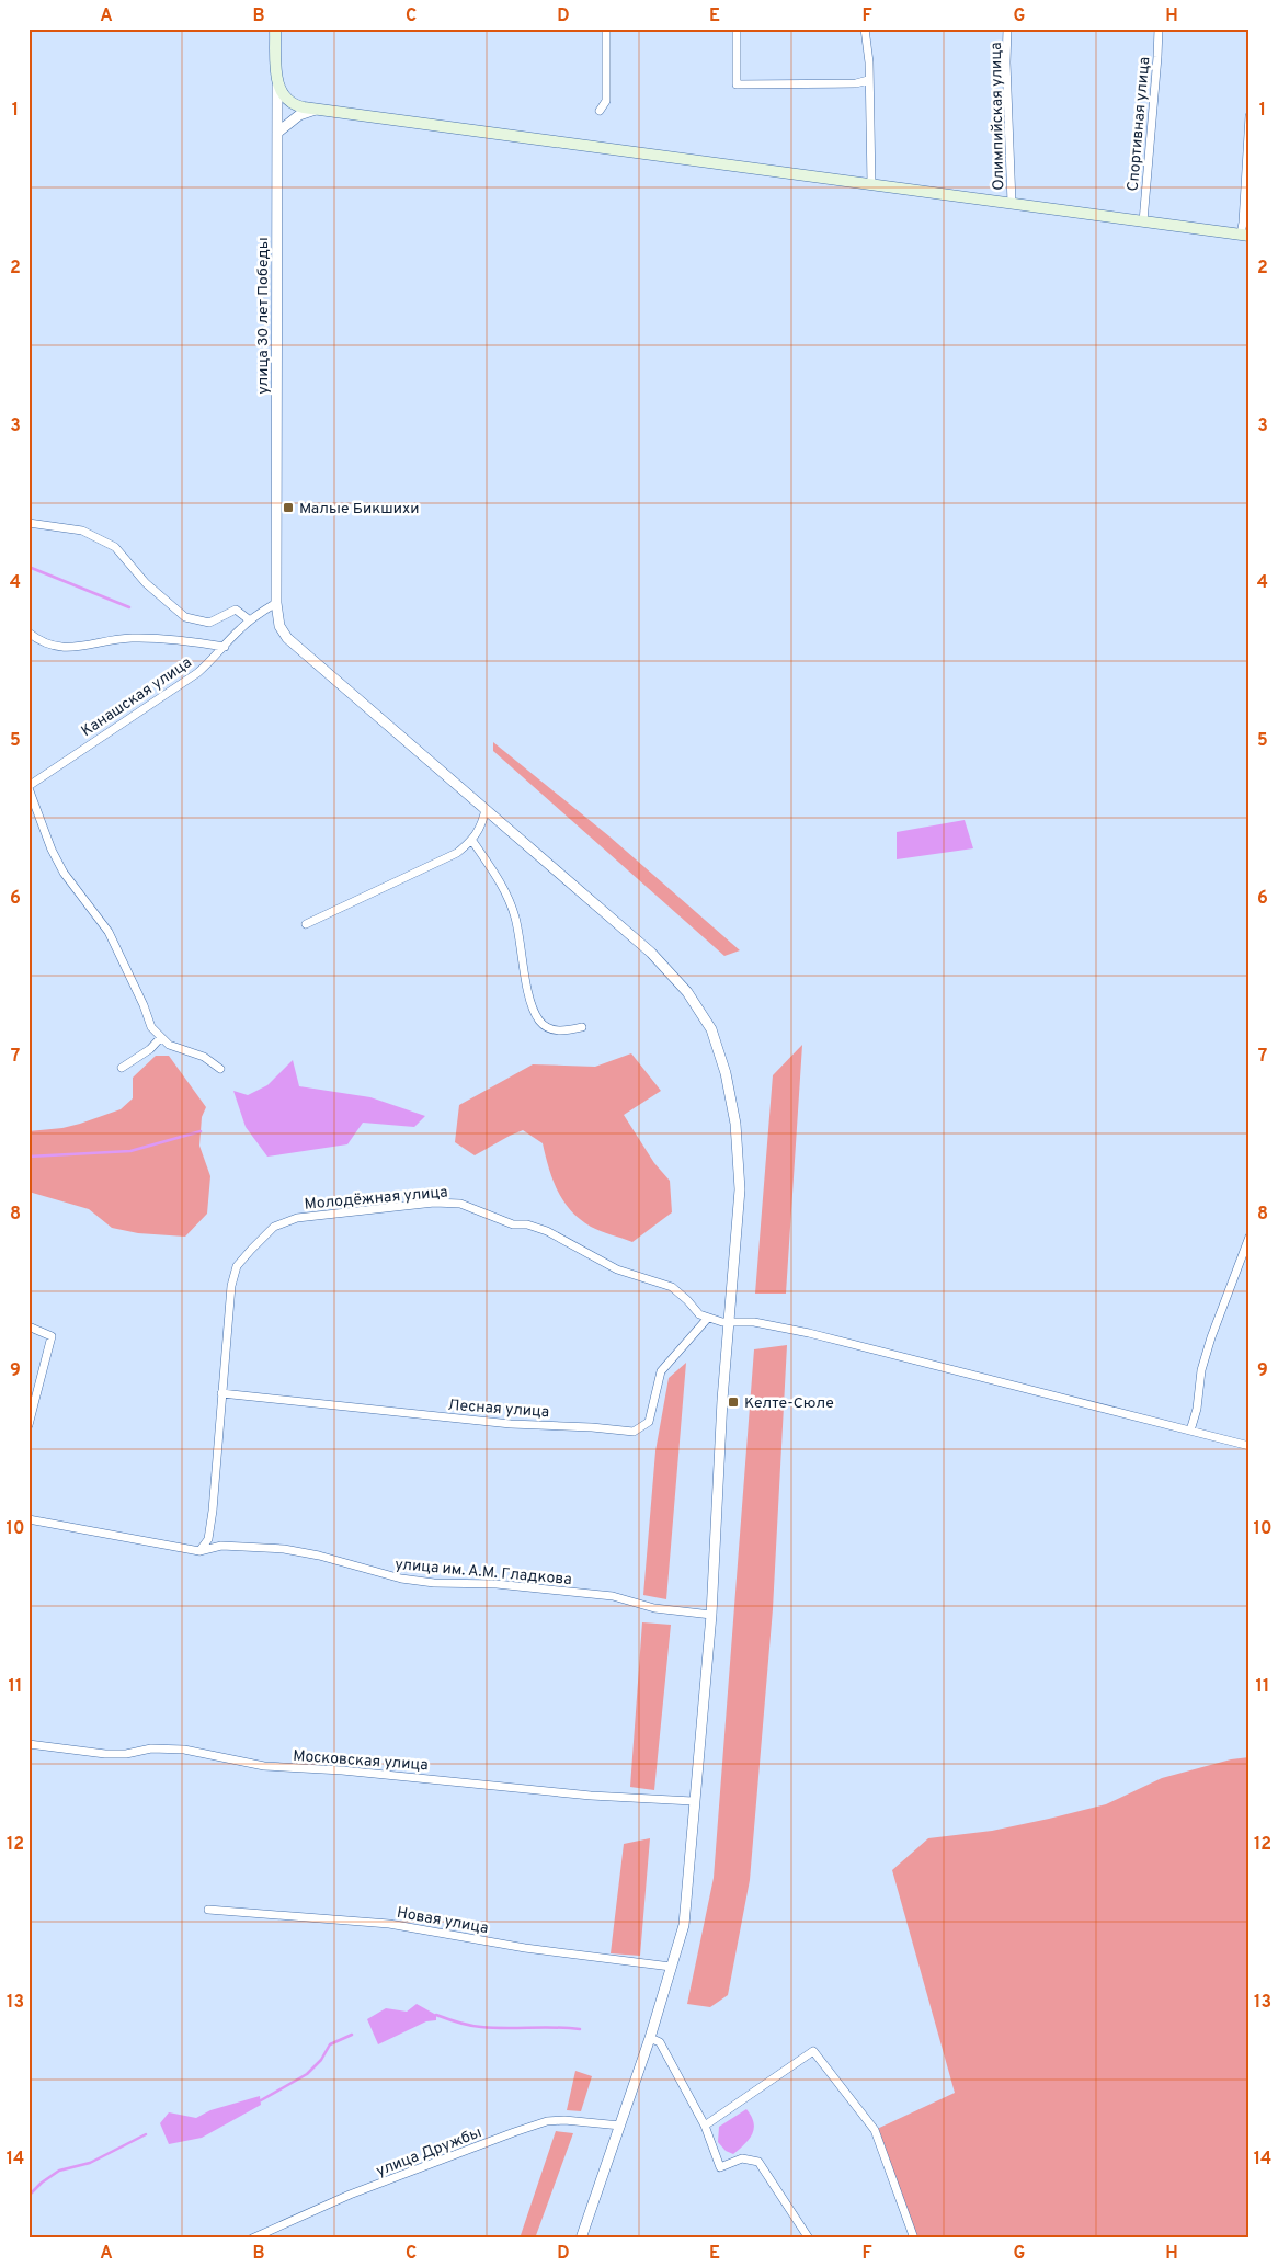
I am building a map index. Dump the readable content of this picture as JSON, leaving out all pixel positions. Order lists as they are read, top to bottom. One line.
{"streets":{"main road":["улица 30 лет Победы"],"street":["Олимпийская улица","Спортивная улица","Канашская улица","Молодёжная улица","Лесная улица","улица им. А.М. Гладкова","Московская улица","Новая улица","улица Дружбы"]},"crossings":[["улица 30 лет Победы","Канашская улица"],["улица 30 лет Победы","Молодёжная улица"],["улица 30 лет Победы","улица им. А.М. Гладкова"],["улица 30 лет Победы","Московская улица"],["улица 30 лет Победы","Новая улица"],["улица 30 лет Победы","улица Дружбы"],["Молодёжная улица","Лесная улица"],["Молодёжная улица","улица им. А.М. Гладкова"]],"places":{"transit":["Малые Бикшихи","Келте-Сюле"]},"grid":{"columns":["A","B","C","D","E","F","G","H"],"rows":["1","2","3","4","5","6","7","8","9","10","11","12","13","14"]}}
